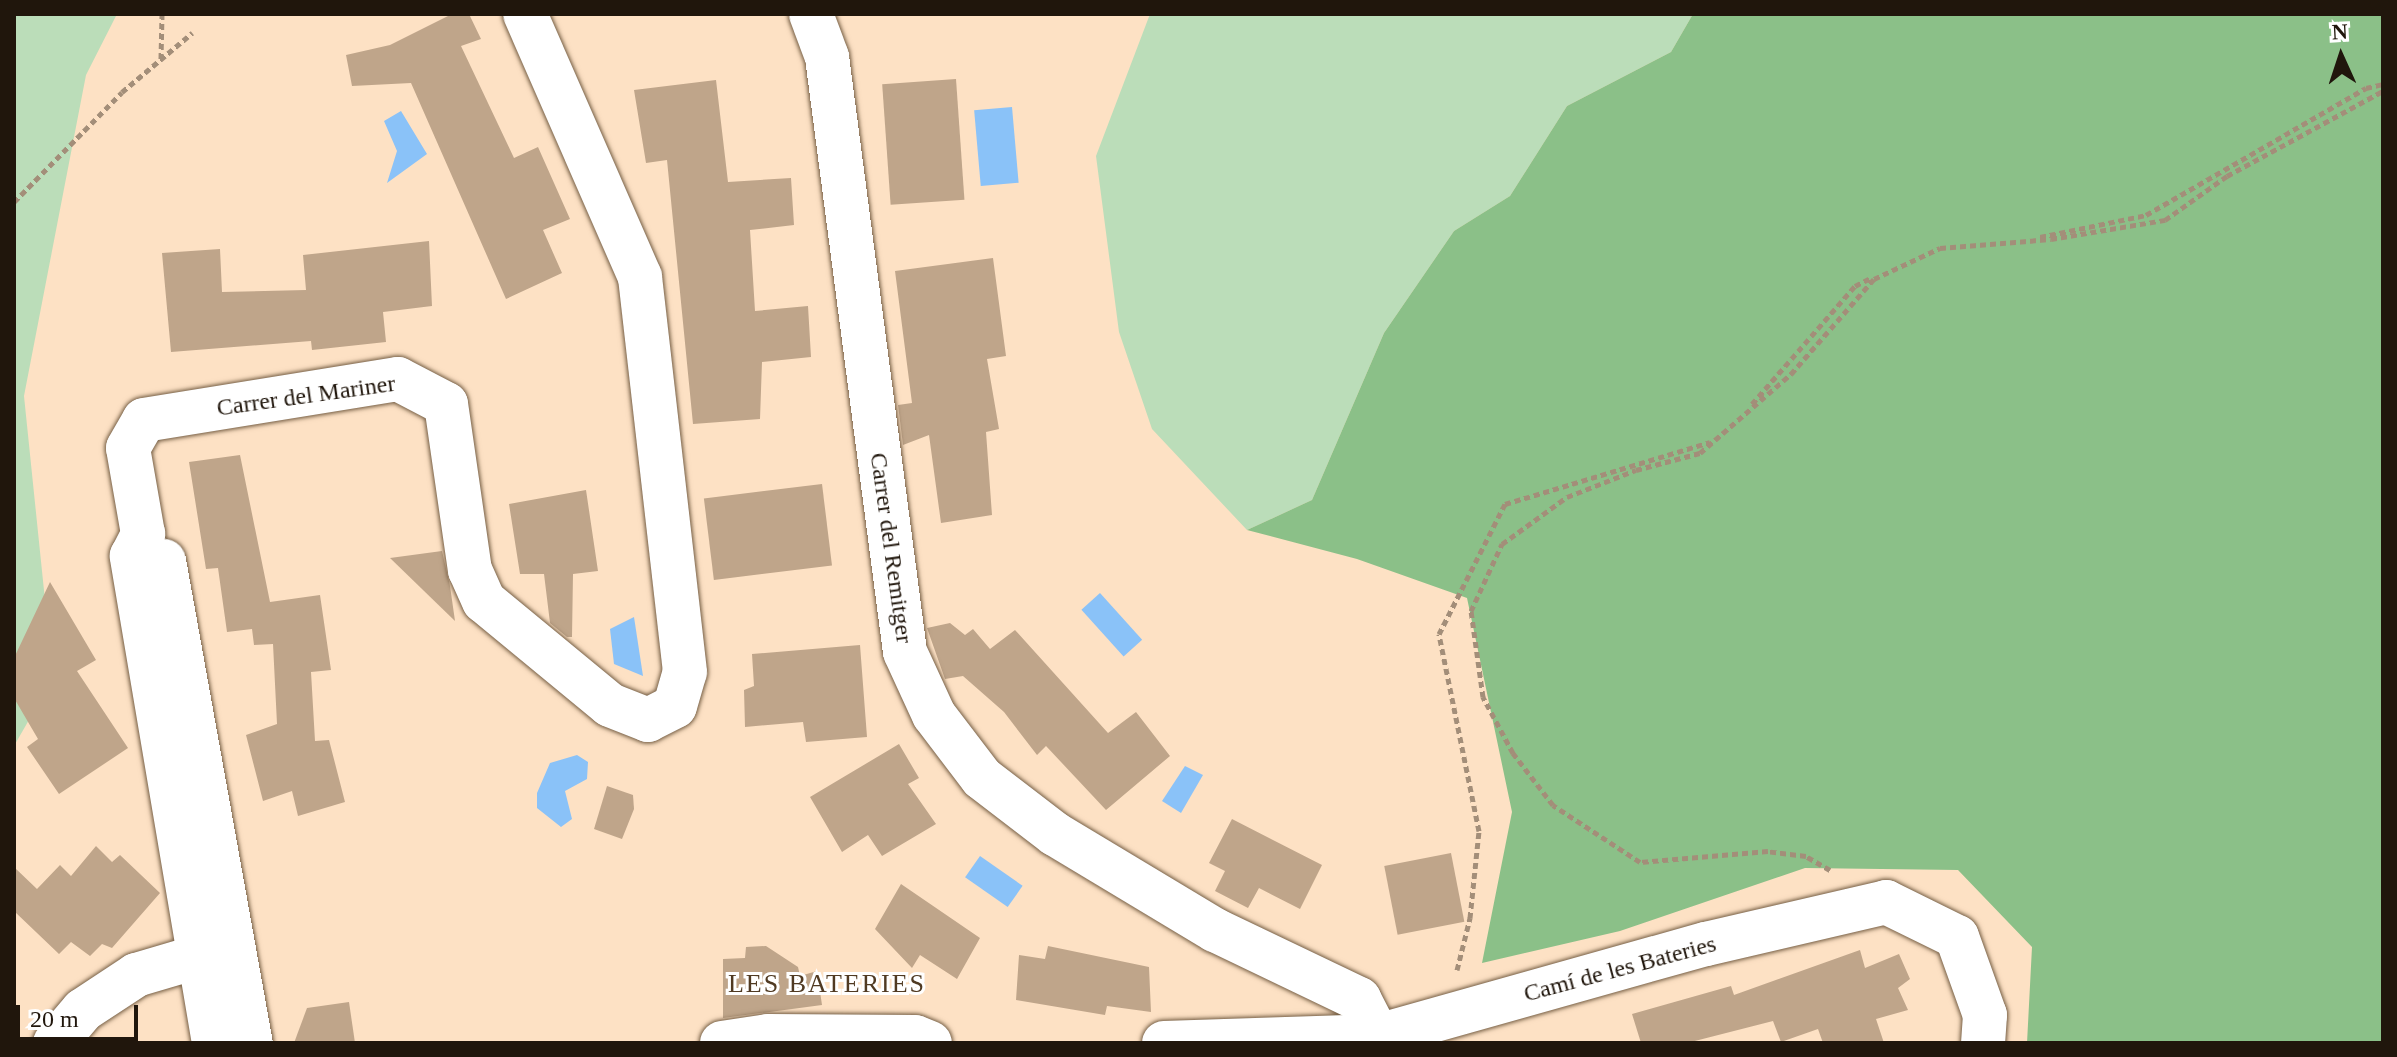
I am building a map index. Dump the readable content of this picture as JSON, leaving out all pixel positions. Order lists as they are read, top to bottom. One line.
{"streets":{"street":["Carrer del Mariner","Carrer del Remitger","Camí de les Bateries"]},"crossings":[["Carrer del Remitger","Camí de les Bateries"]],"districts":["LES BATERIES"],"scale_bar":"20 m","north":"top"}
